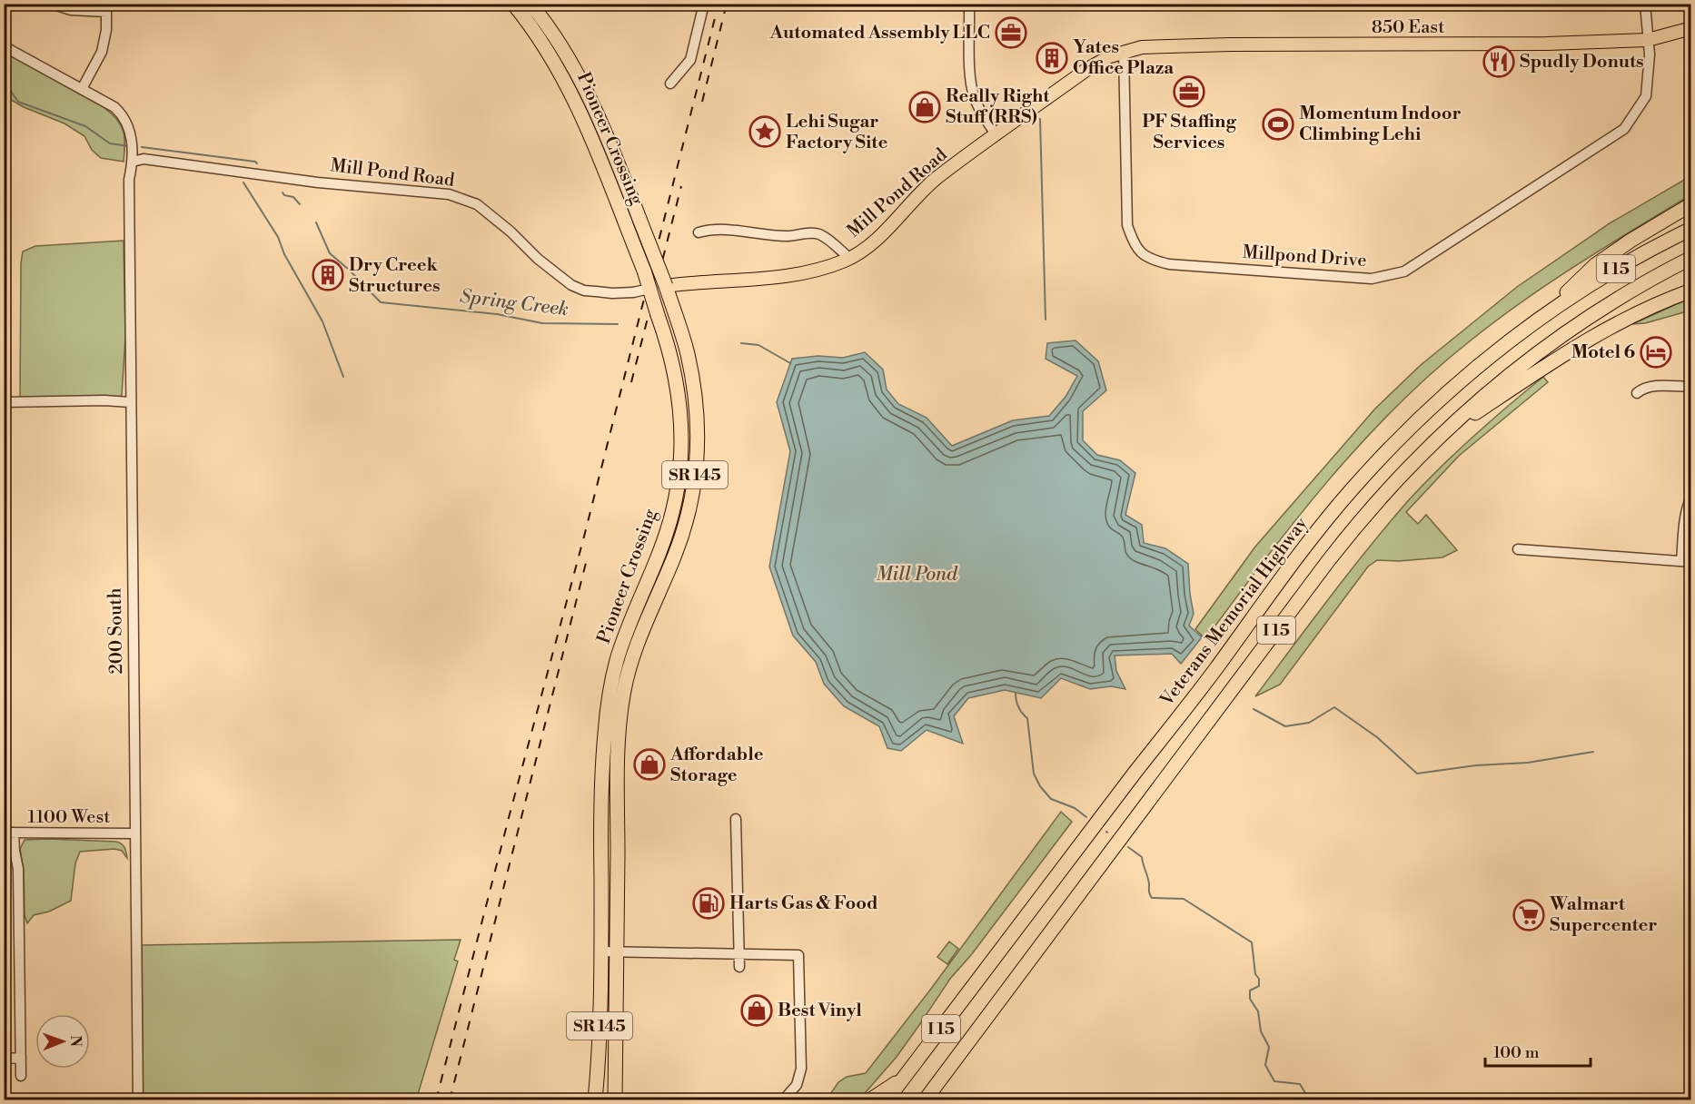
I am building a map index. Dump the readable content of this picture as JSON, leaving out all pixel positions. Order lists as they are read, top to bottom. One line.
{"streets":{"highway":["Pioneer Crossing","I 15","SR 145","Veterans Memorial Highway"],"main road":["850 East","Mill Pond Road"],"street":["Millpond Drive","200 South","1100 West"]},"crossings":[["850 East","Mill Pond Road"],["850 East","Millpond Drive"],["Pioneer Crossing","Mill Pond Road"],["Mill Pond Road","Millpond Drive"],["Mill Pond Road","200 South"],["200 South","1100 West"]],"water":["Spring Creek","Mill Pond"],"places":{"office":["Automated Assembly LLC","PF Staffing Services"],"building":["Yates Office Plaza","Dry Creek Structures"],"restaurant":["Spudly Donuts"],"shop":["Really Right Stuff (RRS)","Affordable Storage","Best Vinyl"],"sports":["Momentum Indoor Climbing Lehi"],"place":["Lehi Sugar Factory Site"],"hotel":["Motel 6"],"fuel station":["Harts Gas & Food"],"supermarket":["Walmart Supercenter"]},"scale_bar":"100 m","north":"right"}
